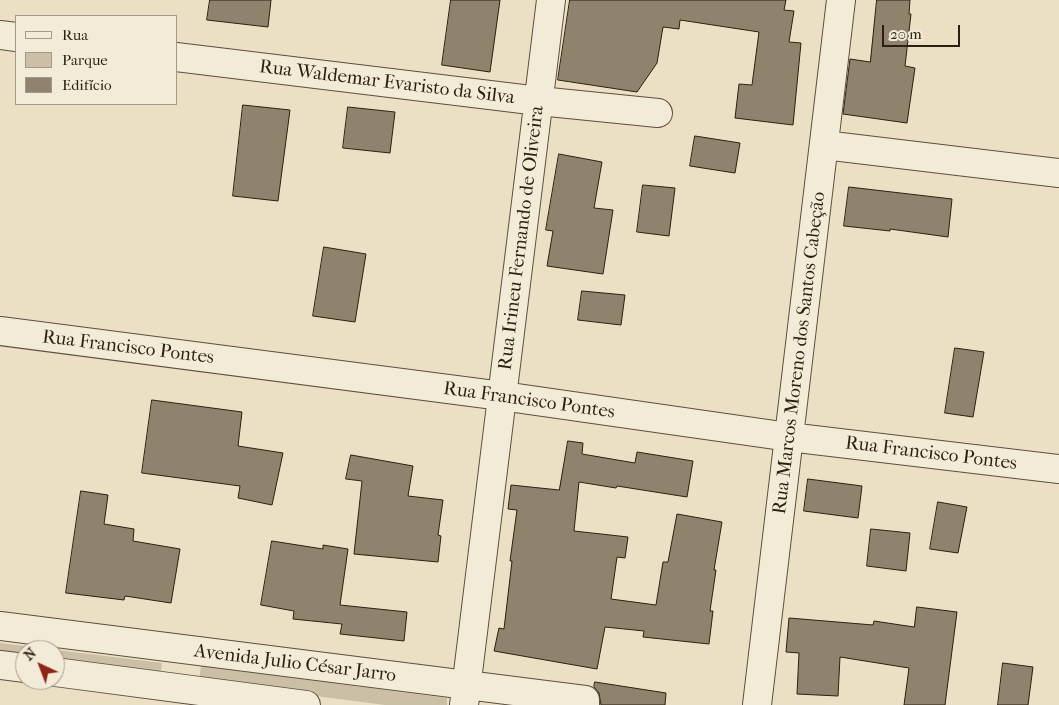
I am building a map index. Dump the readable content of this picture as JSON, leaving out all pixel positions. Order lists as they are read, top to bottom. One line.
{"streets":{"street":["Rua Waldemar Evaristo da Silva","Rua Irineu Fernando de Oliveira","Rua Francisco Pontes","Rua Marcos Moreno dos Santos Cabeção","Avenida Julio César Jarro"]},"crossings":[["Rua Waldemar Evaristo da Silva","Rua Irineu Fernando de Oliveira"],["Rua Irineu Fernando de Oliveira","Rua Francisco Pontes"],["Rua Irineu Fernando de Oliveira","Avenida Julio César Jarro"],["Rua Francisco Pontes","Rua Marcos Moreno dos Santos Cabeção"]],"legend":["Rua","Parque","Edifício"],"scale_bar":"20 m","north":"top left"}
